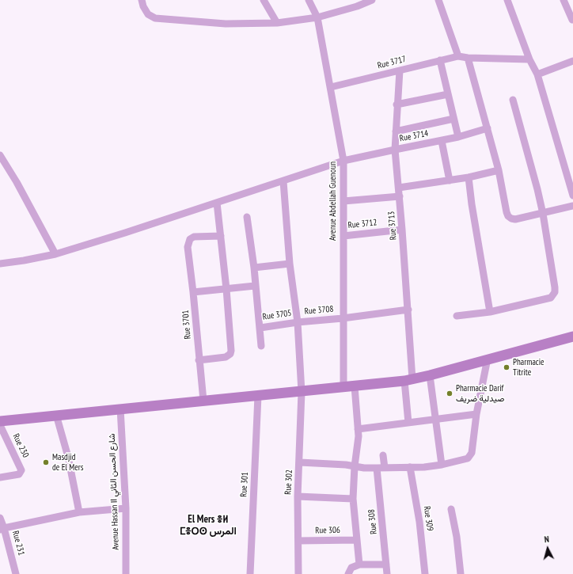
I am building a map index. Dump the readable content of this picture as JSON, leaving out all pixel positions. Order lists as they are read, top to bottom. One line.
{"streets":{"street":["Rue 3717","Rue 3714","Avenue Abdellah Guenoun","Rue 3712","Rue 3713","Rue 3708","Rue 3705","Rue 3701","Rue 230","Rue 302","Rue 301","Avenue Hassan II شارع الحسن الثاني","Rue 309","Rue 308","Rue 306","Rue 231"]},"crossings":[["Rue 3717","Avenue Abdellah Guenoun"],["Rue 3717","Rue 3713"],["Rue 3714","Avenue Abdellah Guenoun"],["Rue 3714","Rue 3713"],["Rue 3714","Rue 302"],["Avenue Abdellah Guenoun","Rue 3712"],["Avenue Abdellah Guenoun","Rue 3708"],["Rue 3712","Rue 3713"],["Rue 3713","Rue 3708"],["Rue 3708","Rue 3705"],["Rue 3708","Rue 302"],["Rue 3705","Rue 302"],["Rue 302","Rue 306"]],"districts":["El Mers ⴻⵍ ⵎⴻⵔⵙ المرس"],"places":["Pharmacie Titrite","Pharmacie Darif صيدلية ضريف","Masdjid de El Mers"],"north":"top"}
